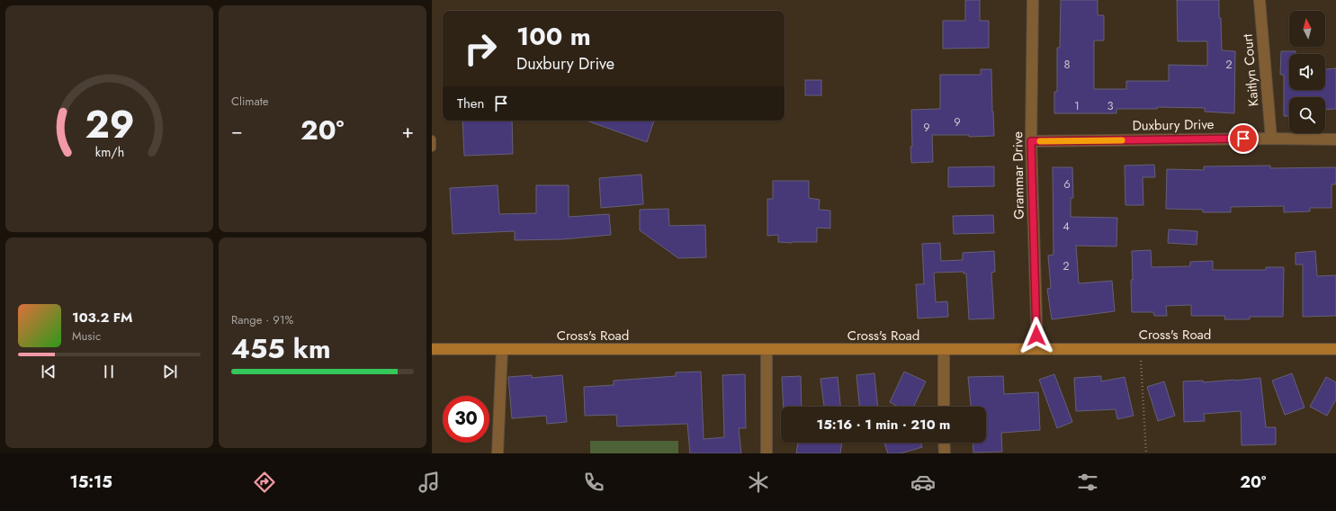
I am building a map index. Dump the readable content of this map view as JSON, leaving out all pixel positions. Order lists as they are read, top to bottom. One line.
{"streets":{"street":["Kaitlyn Court","Duxbury Drive","Grammar Drive","Cross's Road"]},"crossings":[["Kaitlyn Court","Duxbury Drive"],["Duxbury Drive","Grammar Drive"],["Grammar Drive","Cross's Road"]],"house_numbers":["8","2","1","3","9","9","6","4","2"],"north":"top","page":{"tile":["Climate",["Range · 91%","455 km"]],"turn":["100 m","Duxbury Drive"],"then":"Then","heat":["−","20°","+"],"song":["103.2 FM","Music"],"limit":"30","trip":"15:16 · 1 min · 210 m","tabs":["15:15","20°"],"gauge":["29","km/h"]}}
